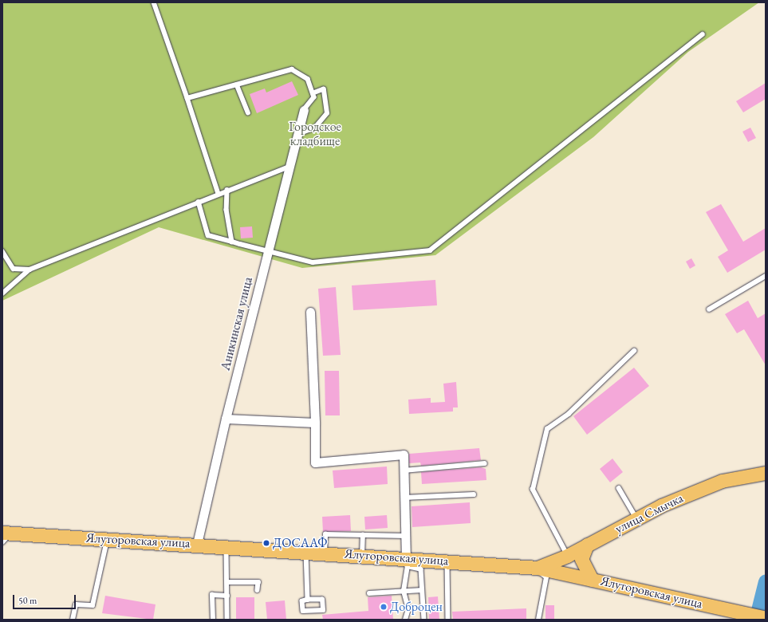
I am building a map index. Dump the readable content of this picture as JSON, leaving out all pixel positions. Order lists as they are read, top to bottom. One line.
{"streets":{"main road":["улица Смычка","Ялуторовская улица"],"street":["Аникинская улица"]},"crossings":[["Аникинская улица","Ялуторовская улица"],["улица Смычка","Ялуторовская улица"]],"parks":["Городское кладбище"],"places":["ДОСААФ","Доброцен"],"scale_bar":"50 m"}
